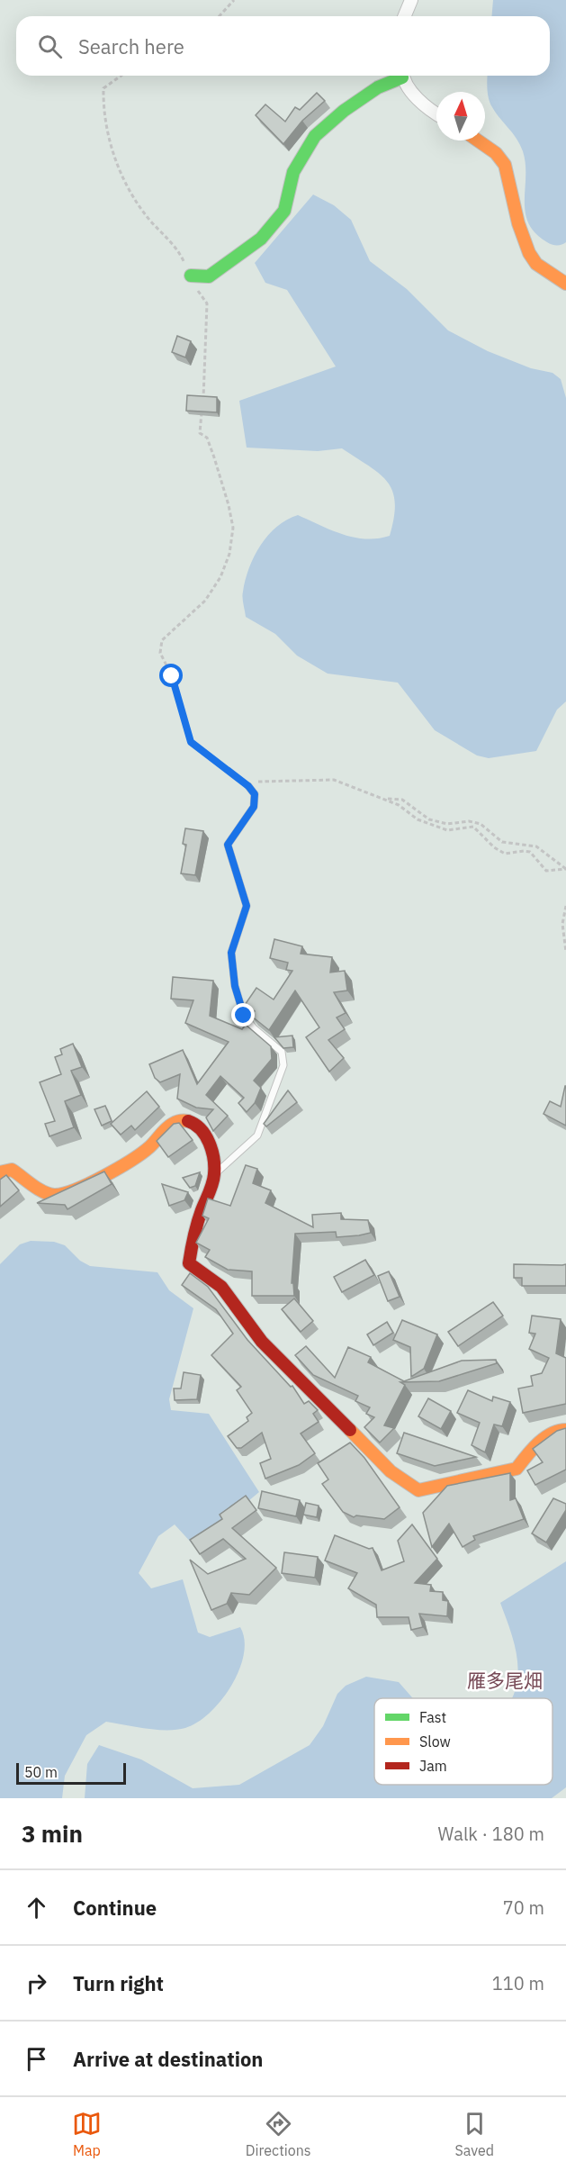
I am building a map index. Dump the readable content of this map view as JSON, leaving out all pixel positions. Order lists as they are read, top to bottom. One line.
{"districts":["雁多尾畑"],"legend":["Fast","Slow","Jam"],"scale_bar":"50 m","north":"top","page":{"search":"Search here","scale":"50 m","heading":["3 min","Walk · 180 m"],"list":[["Continue","70 m"],["Turn right","110 m"],"Arrive at destination"],"nav":["Map","Directions","Saved"]}}
